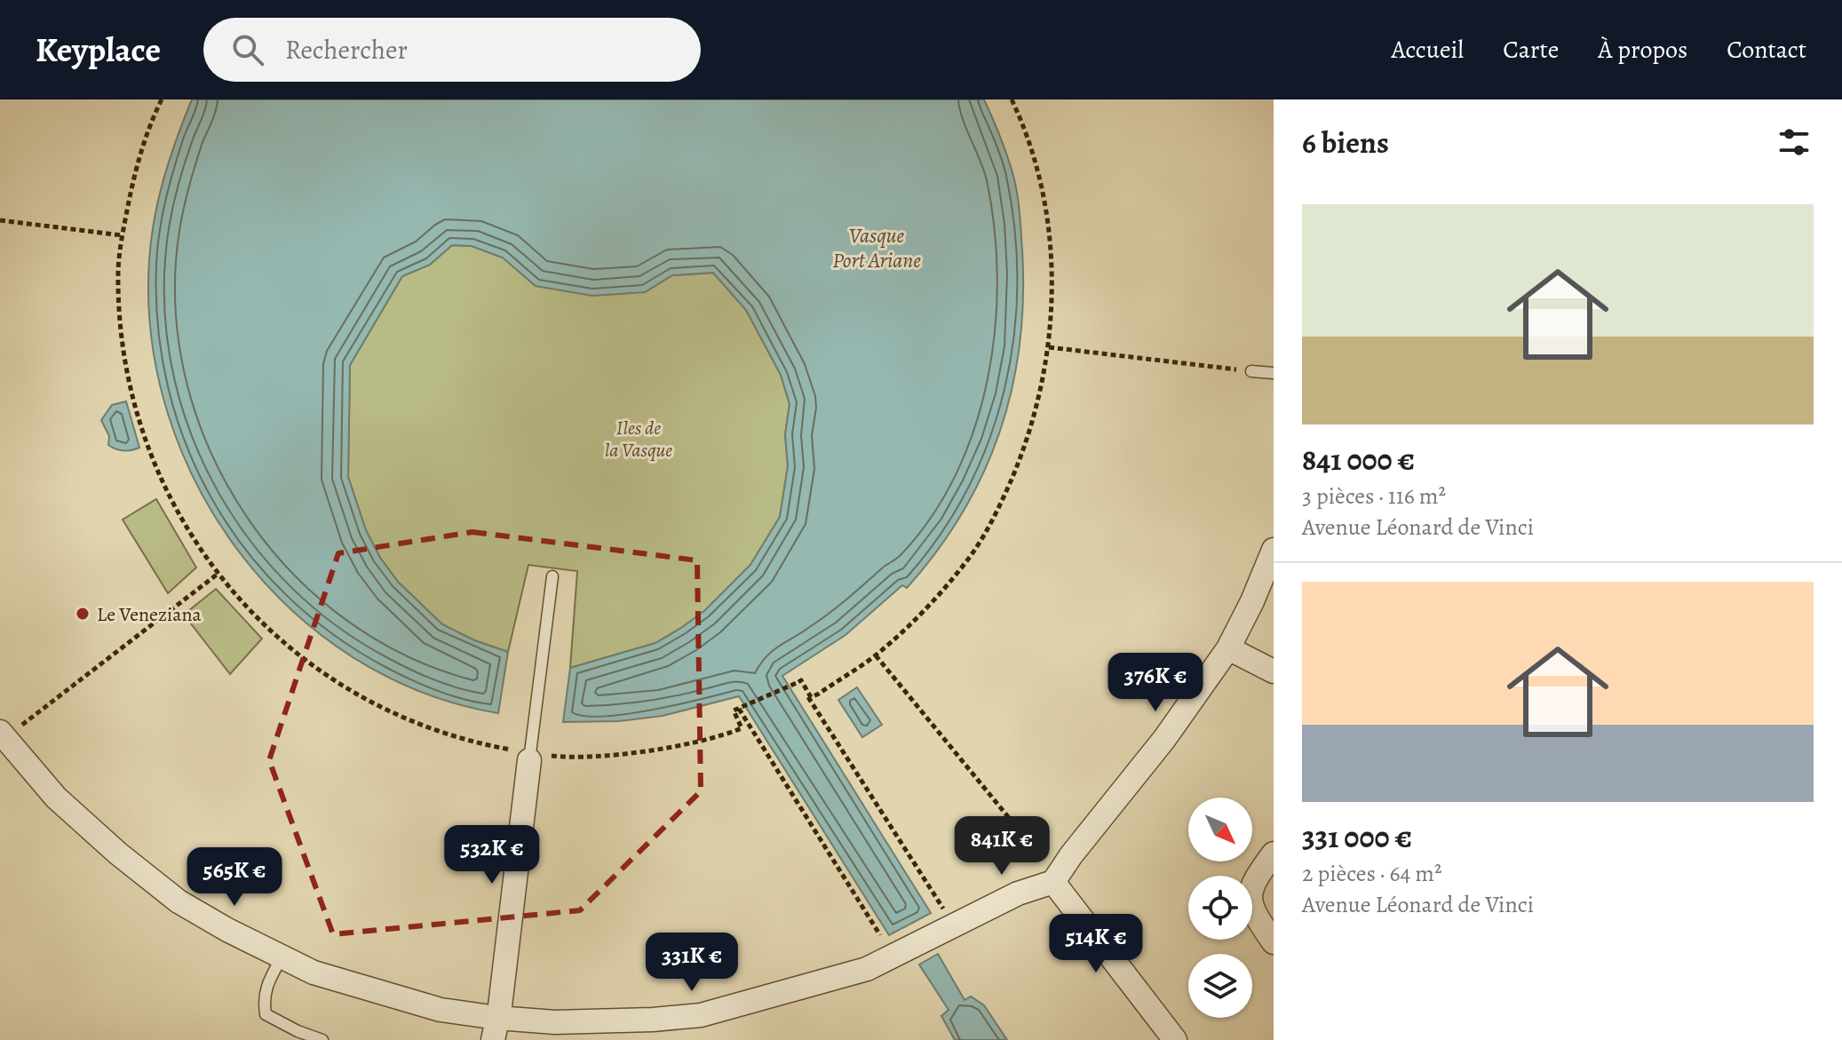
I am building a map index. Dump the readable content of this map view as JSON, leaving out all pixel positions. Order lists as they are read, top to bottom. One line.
{"water":["Vasque Port Ariane"],"parks":["Iles de la Vasque"],"places":["Le Veneziana"],"north":"bottom right","page":{"header":"Keyplace","search":"Rechercher","nav":["Accueil","Carte","À propos","Contact"],"heading":"6 biens","list":[{"name":"841 000 €","note":"3 pièces · 116 m² · Avenue Léonard de Vinci"},{"name":"331 000 €","note":"2 pièces · 64 m² · Avenue Léonard de Vinci"}],"price":["376K €","841K €","532K €","565K €","514K €","331K €"]}}
